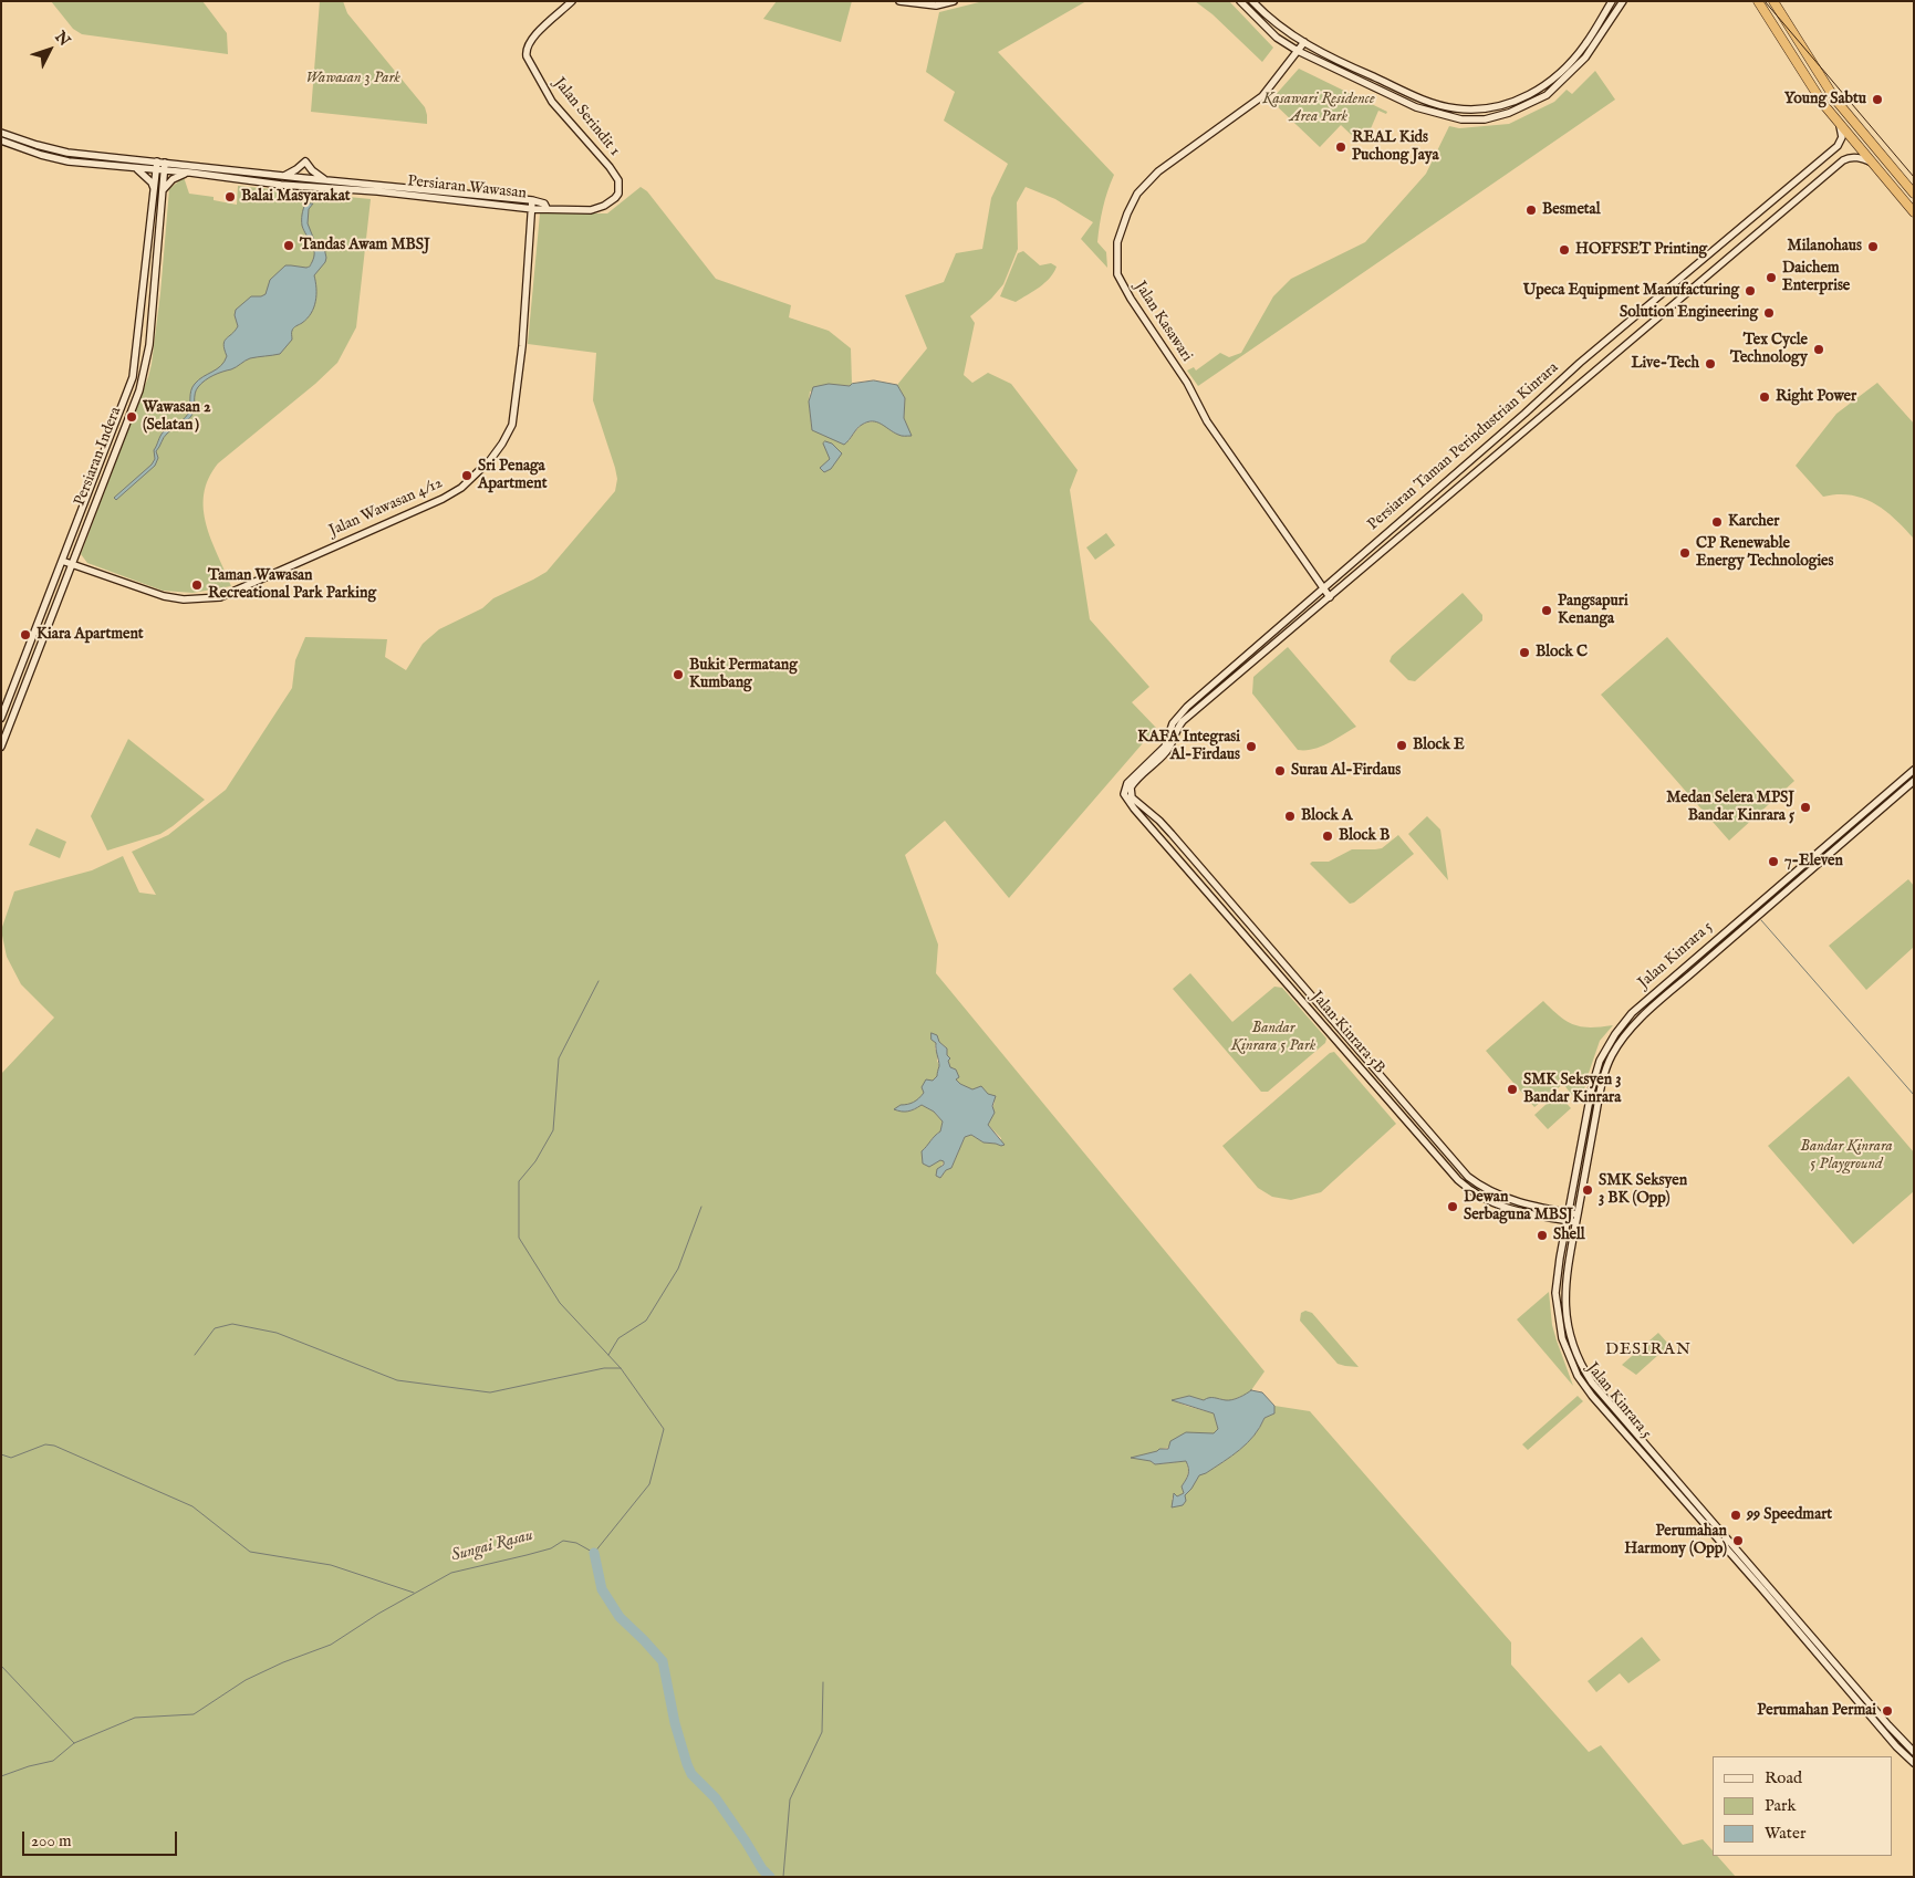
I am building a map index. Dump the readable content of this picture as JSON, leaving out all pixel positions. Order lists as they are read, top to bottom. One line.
{"streets":{"main road":["Jalan Serindit 1","Persiaran Wawasan","Jalan Kasawari","Persiaran Taman Perindustrian Kinrara","Persiaran Indera","Jalan Wawasan 4/12","Jalan Kinrara 5","Jalan Kinrara 5B"]},"crossings":[["Jalan Serindit 1","Persiaran Wawasan"],["Persiaran Wawasan","Persiaran Indera"],["Persiaran Wawasan","Jalan Wawasan 4/12"],["Jalan Kasawari","Persiaran Taman Perindustrian Kinrara"],["Persiaran Taman Perindustrian Kinrara","Jalan Kinrara 5B"],["Persiaran Indera","Jalan Wawasan 4/12"],["Jalan Kinrara 5","Jalan Kinrara 5B"]],"districts":["DESIRAN"],"water":["Sungai Rasau"],"parks":["Wawasan 3 Park","Kasawari Residence Area Park","Bandar Kinrara 5 Park","Bandar Kinrara 5 Playground"],"places":["Young Sabtu","REAL Kids Puchong Jaya","Balai Masyarakat","Besmetal","Tandas Awam MBSJ","Milanohaus","HOFFSET Printing","Daichem Enterprise","Upeca Equipment Manufacturing","Solution Engineering","Tex Cycle Technology","Live-Tech","Right Power","Wawasan 2 (Selatan）","Sri Penaga Apartment","Karcher","CP Renewable Energy Technologies","Taman Wawasan Recreational Park Parking","Pangsapuri Kenanga","Kiara Apartment","Block C","Bukit Permatang Kumbang","Block E","KAFA Integrasi Al-Firdaus","Surau Al-Firdaus","Medan Selera MPSJ Bandar Kinrara 5","Block A","Block B","7-Eleven","SMK Seksyen 3 Bandar Kinrara","SMK Seksyen 3 BK (Opp)","Dewan Serbaguna MBSJ","Shell","99 Speedmart","Perumahan Harmony (Opp)","Perumahan Permai"],"legend":["Road","Park","Water"],"scale_bar":"200 m","north":"top right"}
